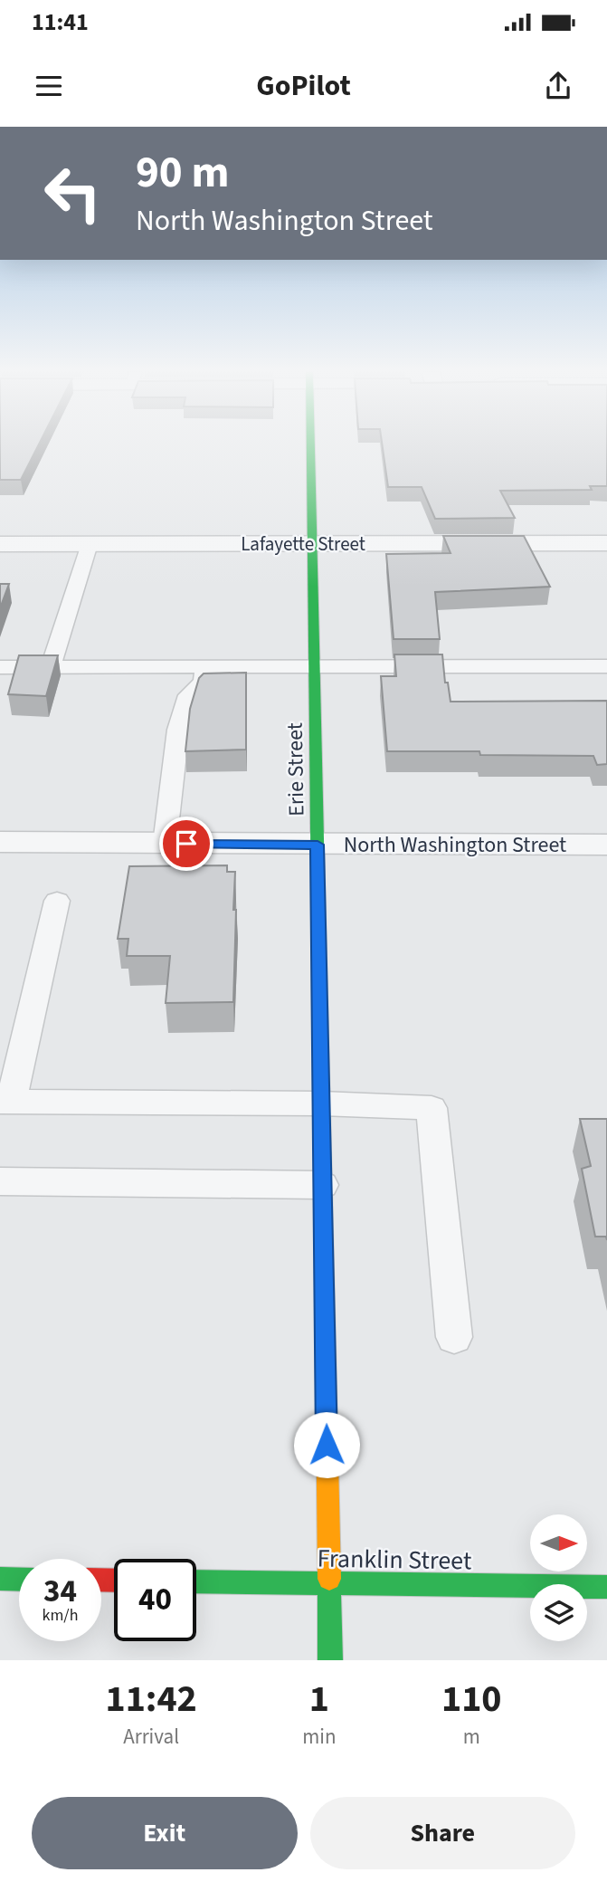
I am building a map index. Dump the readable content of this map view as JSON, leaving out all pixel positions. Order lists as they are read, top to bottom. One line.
{"streets":{"street":["Lafayette Street","Erie Street","North Washington Street","Franklin Street"]},"crossings":[["Lafayette Street","Erie Street"],["Erie Street","North Washington Street"],["Erie Street","Franklin Street"]],"north":"right","page":{"status":"11:41","header":"GoPilot","turn":["90 m","North Washington Street"],"speed":"34 km/h","limit":"40","eta":["11:42","Arrival","1","min","110","m"],"buttons":["Exit","Share"]}}
